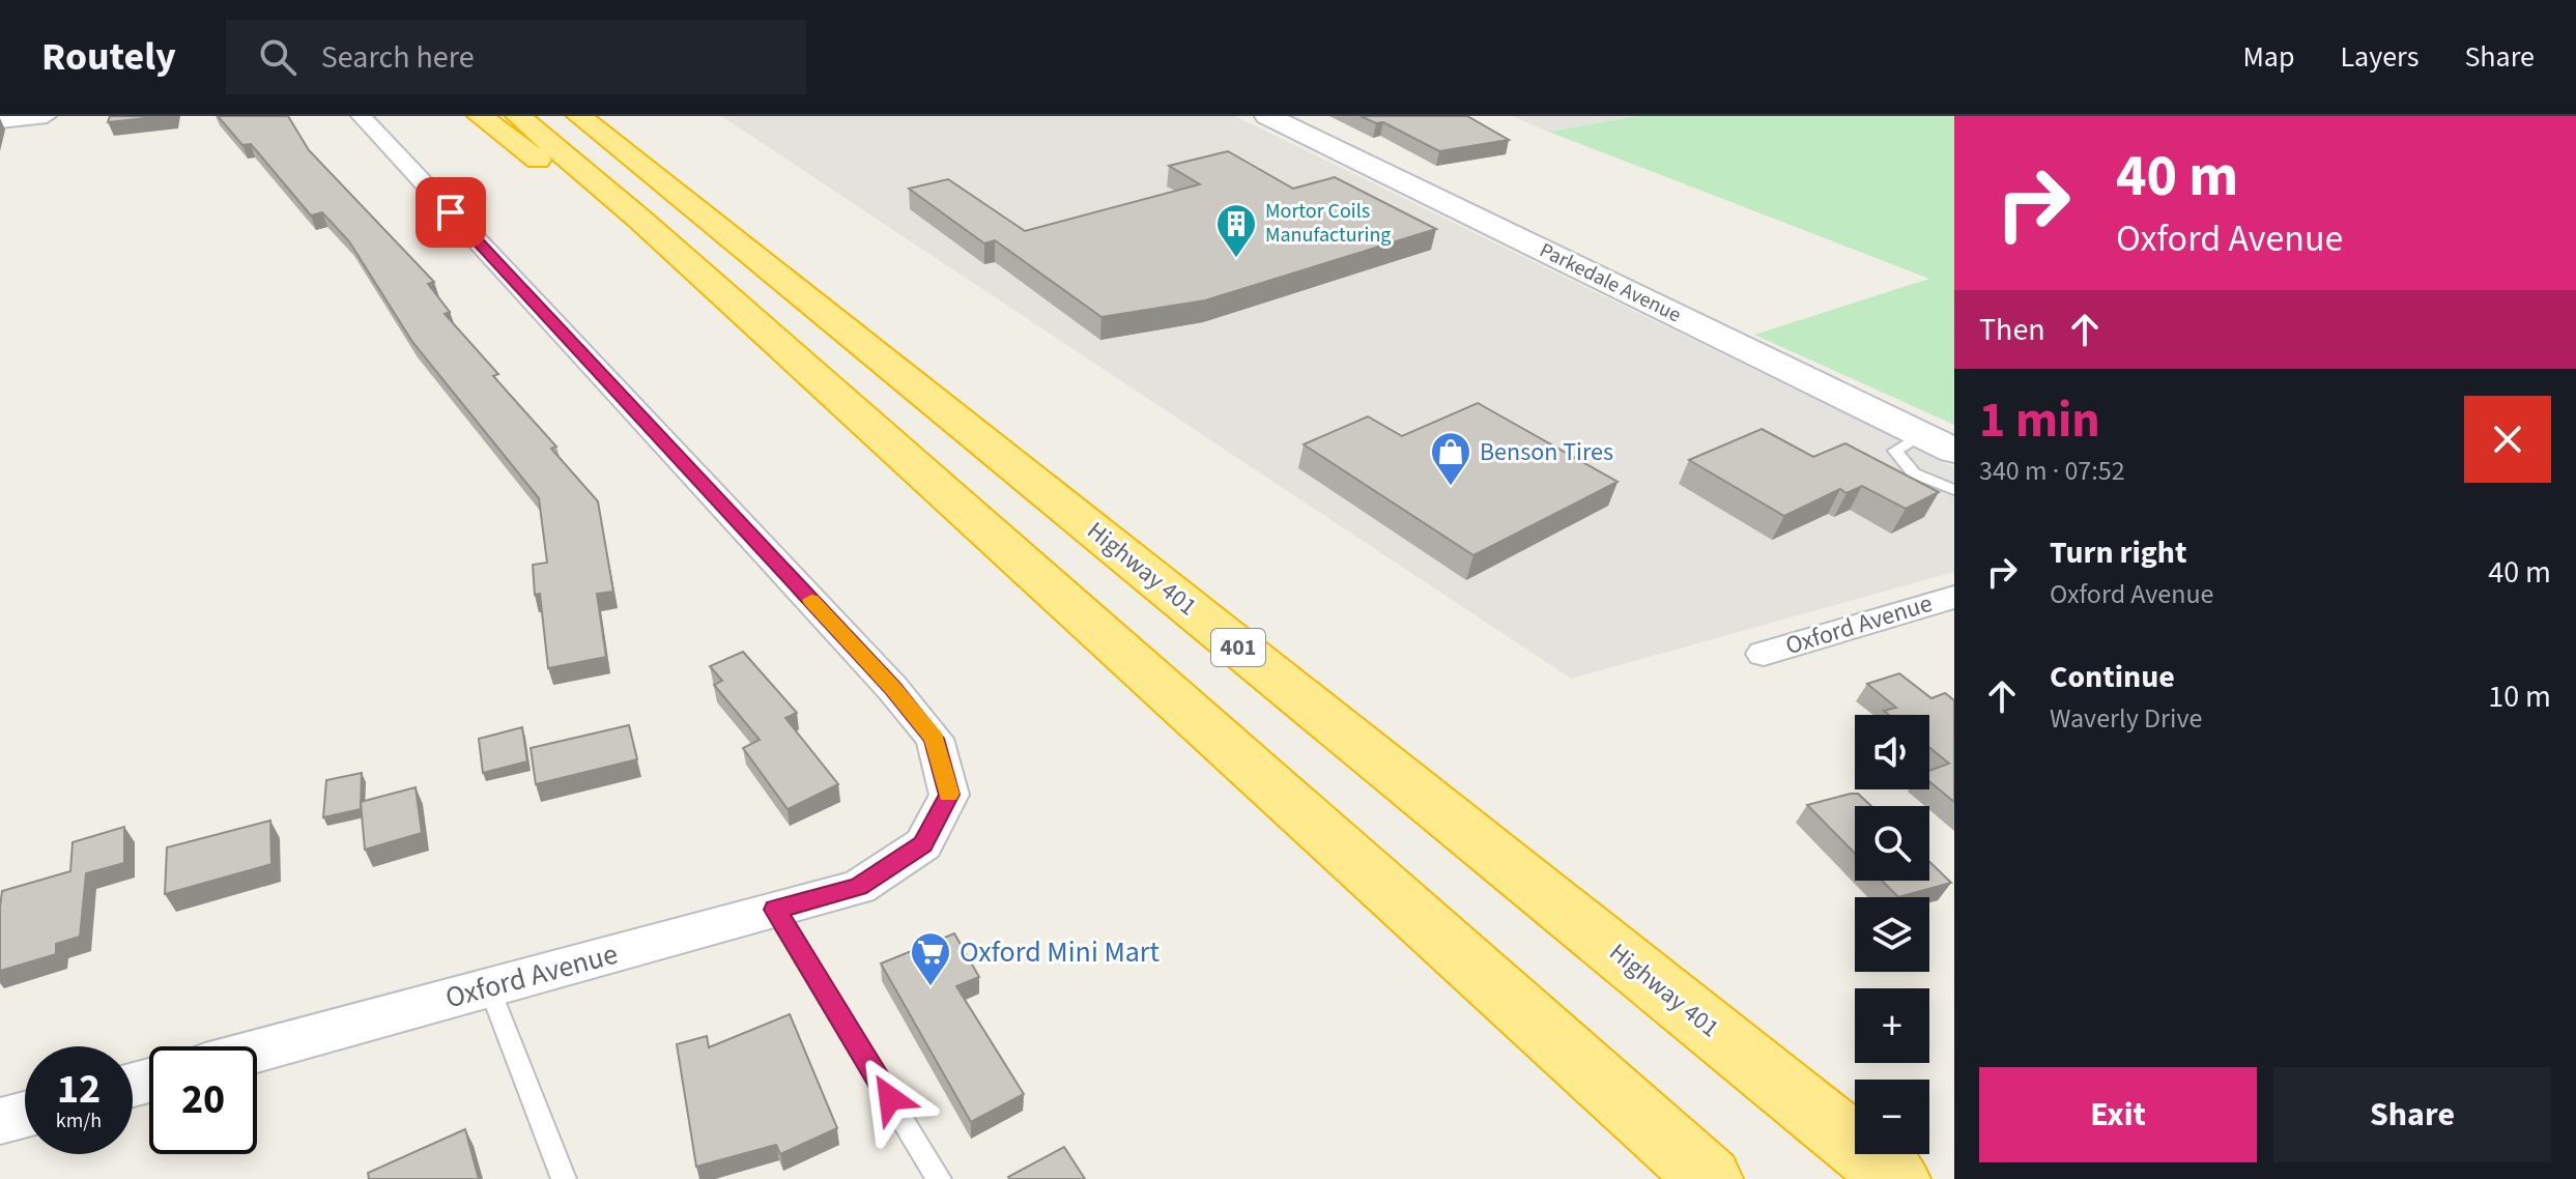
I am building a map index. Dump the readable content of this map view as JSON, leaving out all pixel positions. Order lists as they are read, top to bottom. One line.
{"streets":{"highway":["Highway 401","401"],"main road":["Parkedale Avenue"],"street":["Oxford Avenue"]},"places":{"building":["Mortor Coils Manufacturing"],"shop":["Benson Tires"],"supermarket":["Oxford Mini Mart"]},"page":{"header":"Routely","search":"Search here","nav":["Map","Layers","Share"],"turn":["40 m","Oxford Avenue"],"then":"Then","heading":["1 min","340 m · 07:52"],"list":[{"name":"Turn right","note":"Oxford Avenue","value":"40 m"},{"name":"Continue","note":"Waverly Drive","value":"10 m"}],"map_buttons":["+","−"],"speed":"12 km/h","limit":"20","buttons":["Exit","Share"]}}
